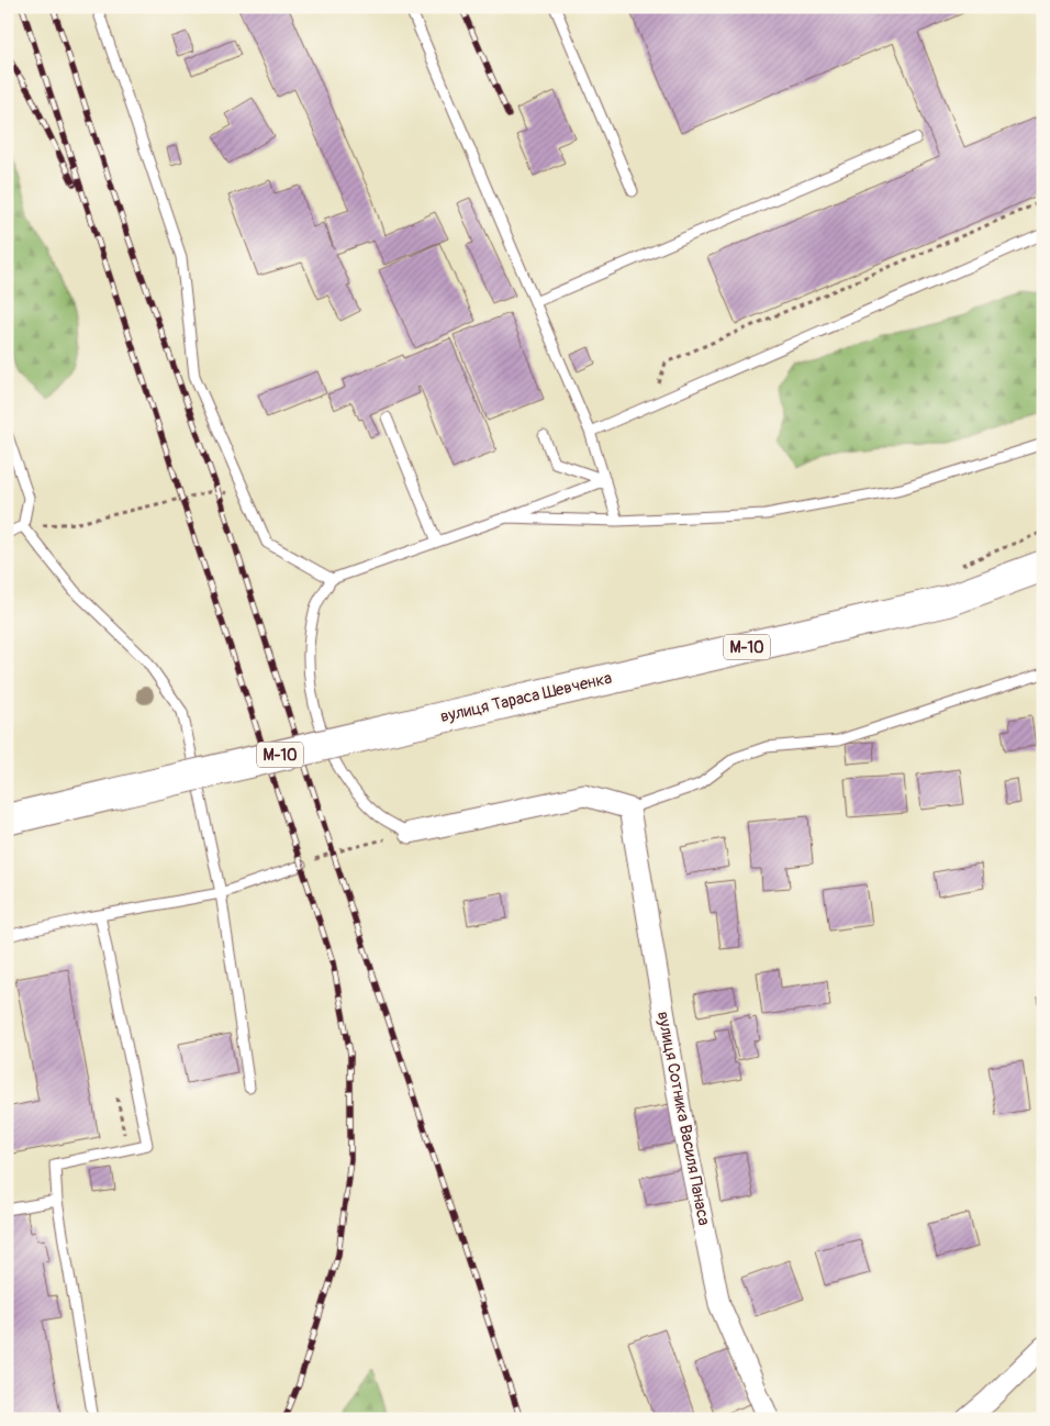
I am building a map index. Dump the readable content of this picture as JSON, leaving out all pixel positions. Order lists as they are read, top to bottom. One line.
{"streets":{"main road":["М-10","вулиця Тараса Шевченка"],"street":["вулиця Сотника Василя Панаса"]}}
